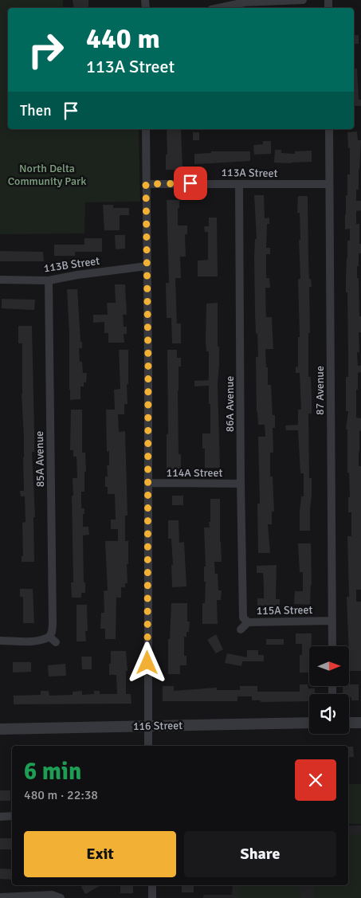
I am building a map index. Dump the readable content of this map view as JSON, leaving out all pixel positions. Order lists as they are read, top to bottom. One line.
{"streets":{"street":["113A Street","113B Street","87 Avenue","86A Avenue","85A Avenue","114A Street","115A Street","116 Street"]},"crossings":[["113A Street","87 Avenue"],["113A Street","86A Avenue"],["113B Street","85A Avenue"],["87 Avenue","115A Street"],["86A Avenue","114A Street"],["86A Avenue","115A Street"]],"parks":["North Delta Community Park"],"north":"right","page":{"turn":["440 m","113A Street"],"then":"Then","heading":["6 min","480 m · 22:38"],"buttons":["Exit","Share"]}}
